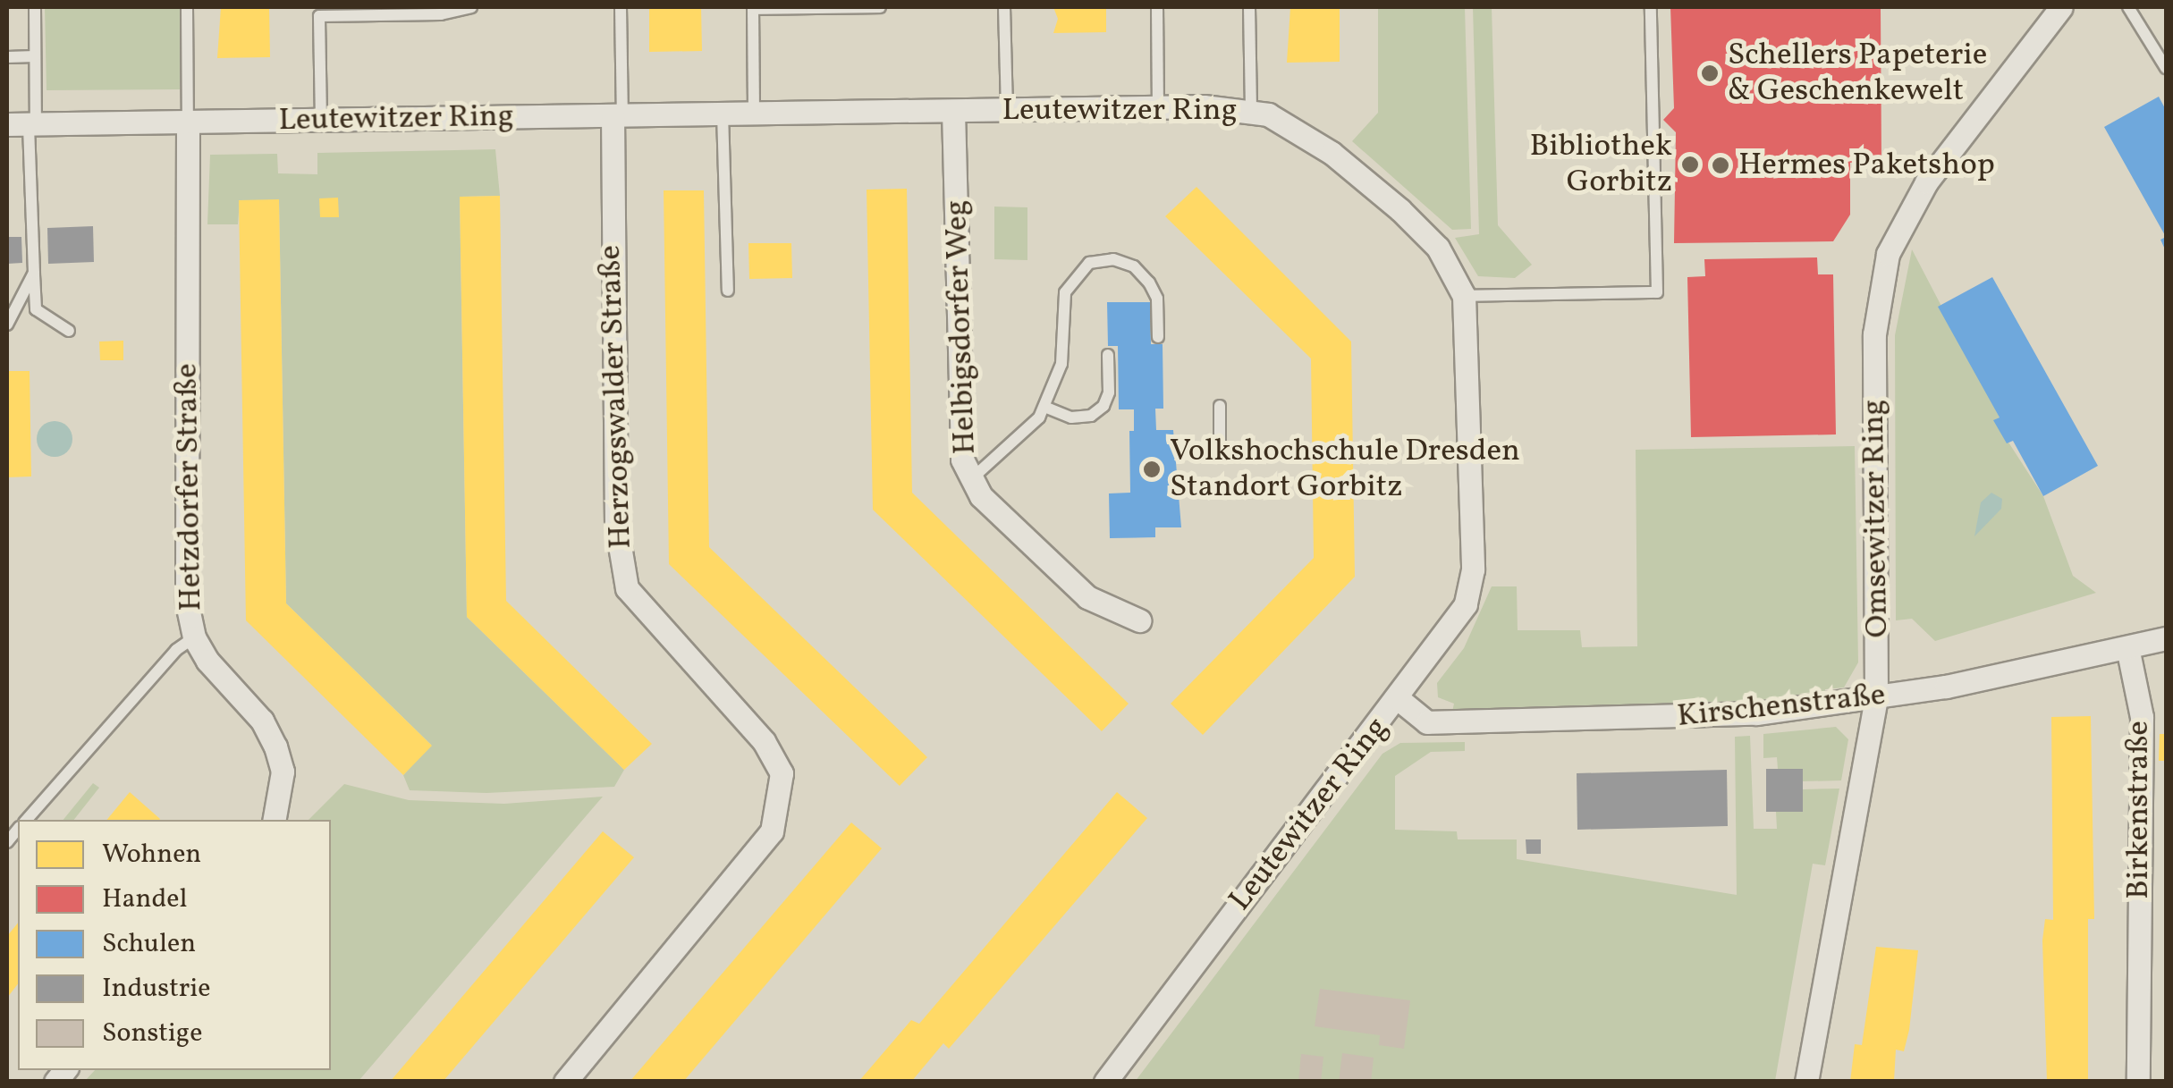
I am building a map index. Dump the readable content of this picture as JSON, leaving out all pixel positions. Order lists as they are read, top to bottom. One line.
{"streets":{"street":["Leutewitzer Ring","Helbigsdorfer Weg","Herzogswalder Straße","Hetzdorfer Straße","Omsewitzer Ring","Kirschenstraße","Birkenstraße"]},"crossings":[["Leutewitzer Ring","Helbigsdorfer Weg"],["Leutewitzer Ring","Herzogswalder Straße"],["Leutewitzer Ring","Hetzdorfer Straße"],["Leutewitzer Ring","Kirschenstraße"],["Omsewitzer Ring","Kirschenstraße"],["Kirschenstraße","Birkenstraße"]],"places":["Schellers Papeterie & Geschenkewelt","Bibliothek Gorbitz","Hermes Paketshop","Volkshochschule Dresden Standort Gorbitz"],"legend":["Wohnen","Handel","Schulen","Industrie","Sonstige"]}
